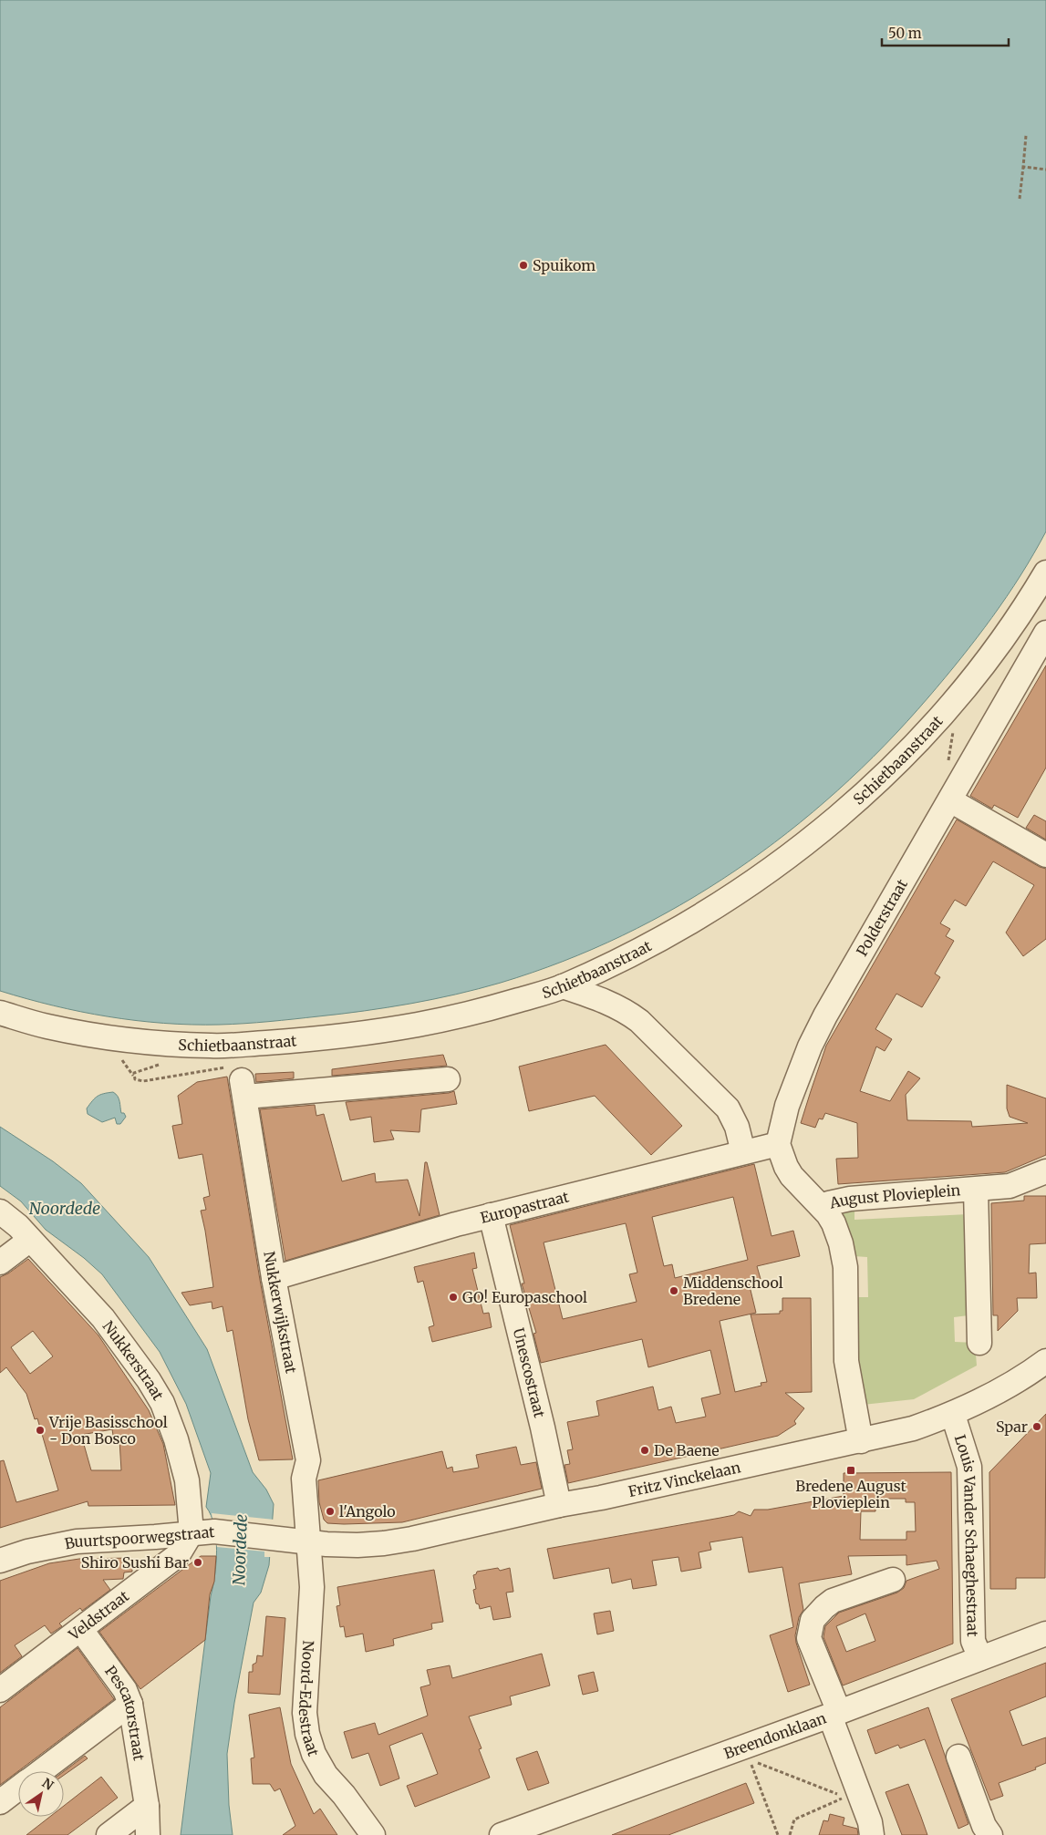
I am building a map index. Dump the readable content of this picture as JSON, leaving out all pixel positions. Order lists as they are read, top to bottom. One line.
{"streets":{"street":["Schietbaanstraat","Polderstraat","August Plovieplein","Europastraat","Nukkerwijkstraat","Nukkerstraat","Unescostraat","Fritz Vinckelaan","Louis Vander Schaeghestraat","Buurtspoorwegstraat","Veldstraat","Noord-Edestraat","Pescatorstraat","Breendonklaan"]},"crossings":[["Polderstraat","Europastraat"],["August Plovieplein","Fritz Vinckelaan"],["Europastraat","Nukkerwijkstraat"],["Europastraat","Unescostraat"],["Nukkerwijkstraat","Fritz Vinckelaan"],["Nukkerwijkstraat","Buurtspoorwegstraat"],["Nukkerwijkstraat","Noord-Edestraat"],["Nukkerstraat","Buurtspoorwegstraat"],["Nukkerstraat","Veldstraat"],["Unescostraat","Fritz Vinckelaan"],["Fritz Vinckelaan","Louis Vander Schaeghestraat"],["Fritz Vinckelaan","Buurtspoorwegstraat"],["Fritz Vinckelaan","Noord-Edestraat"],["Louis Vander Schaeghestraat","Breendonklaan"],["Buurtspoorwegstraat","Veldstraat"],["Buurtspoorwegstraat","Noord-Edestraat"],["Veldstraat","Pescatorstraat"]],"water":["Noordede"],"places":{"other":["Spuikom","Middenschool Bredene","GO! Europaschool","Spar","Vrije Basisschool - Don Bosco","De Baene","l'Angolo","Shiro Sushi Bar"],"transit":["Bredene August Plovieplein"]},"scale_bar":"50 m","north":"top right"}
